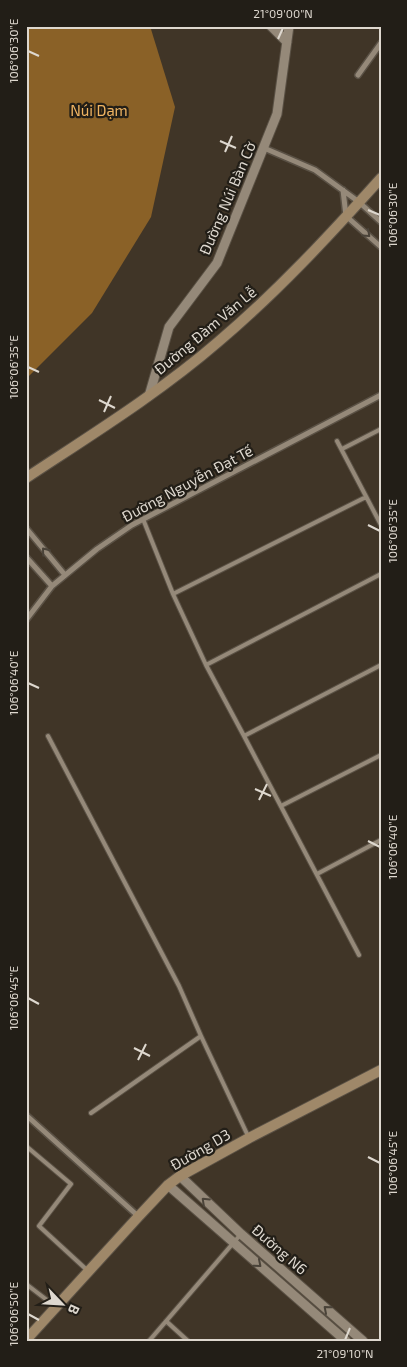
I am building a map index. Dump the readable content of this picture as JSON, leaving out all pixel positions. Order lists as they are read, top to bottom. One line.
{"streets":{"main road":["Đường Đàm Văn Lễ","Đường D3"],"street":["Đường Núi Bàn Cờ","Đường Nguyễn Đạt Tế","Đường N6"]},"crossings":[["Đường Núi Bàn Cờ","Đường Đàm Văn Lễ"],["Đường D3","Đường N6"]],"parks":["Núi Dạm"],"north":"bottom right","coordinates":["21°09'00\"N","106°06'30\"E","106°06'35\"E","106°06'40\"E","106°06'45\"E","106°06'50\"E","21°09'10\"N"]}
